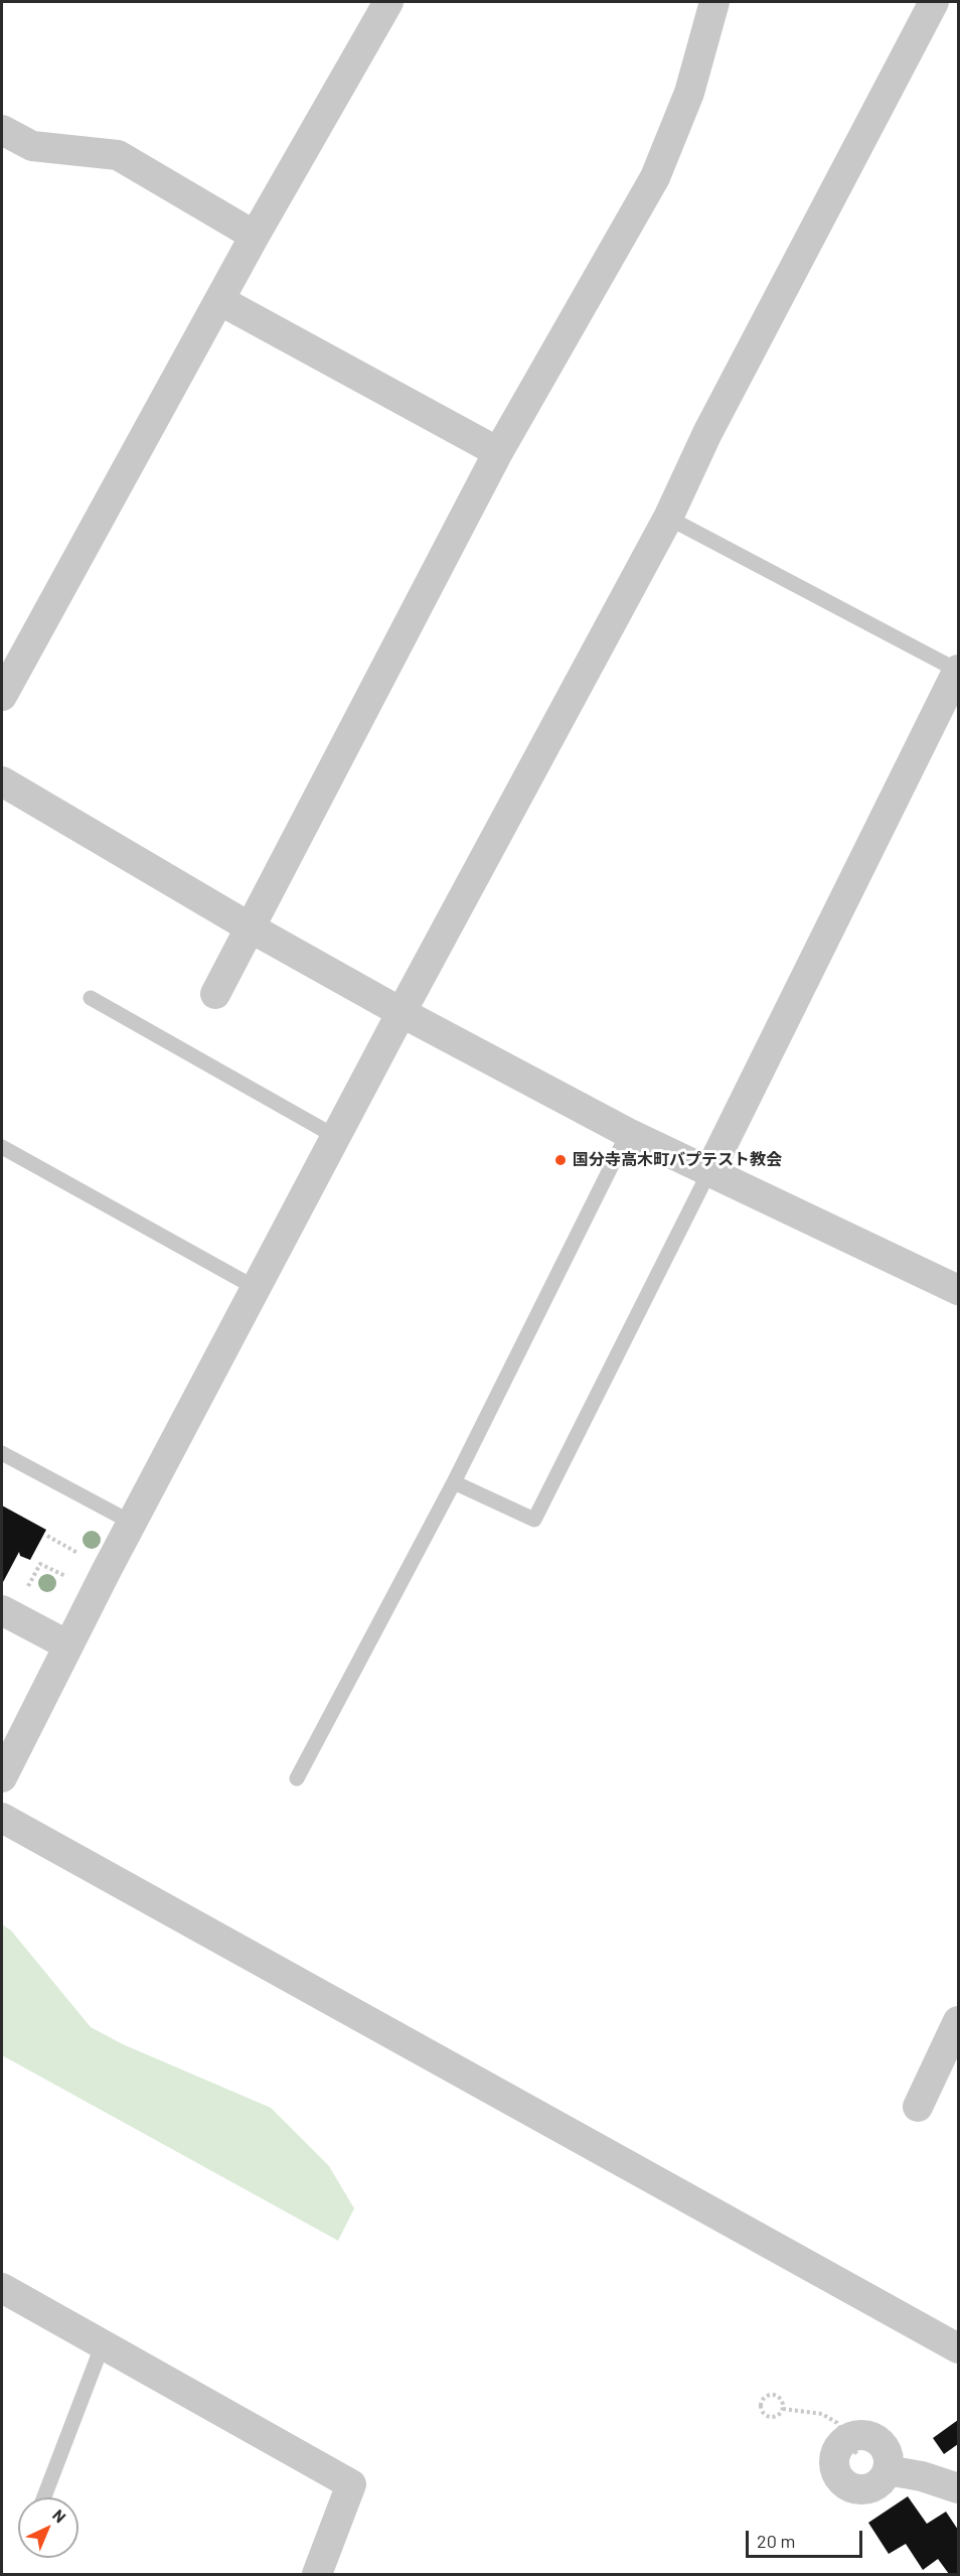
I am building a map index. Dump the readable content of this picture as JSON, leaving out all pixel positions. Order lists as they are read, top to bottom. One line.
{"places":["国分寺高木町バプテスト教会"],"scale_bar":"20 m","north":"top right"}
